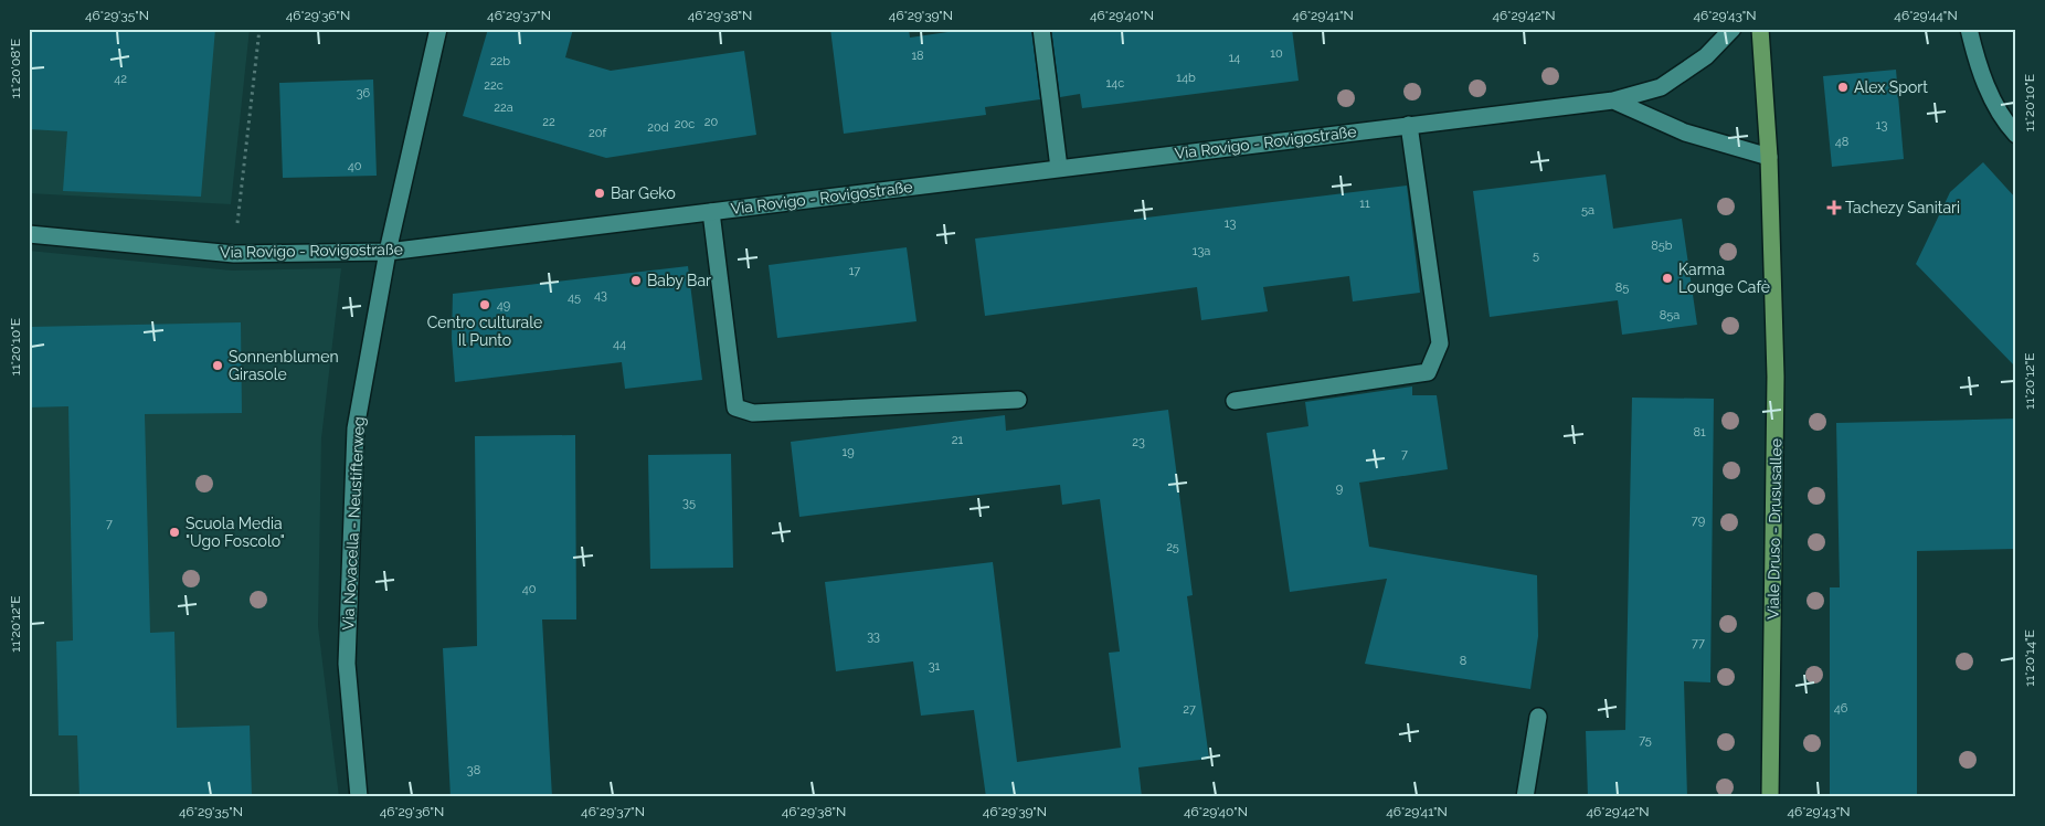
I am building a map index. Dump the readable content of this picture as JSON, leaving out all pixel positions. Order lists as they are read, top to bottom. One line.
{"streets":{"main road":["Viale Druso - Drususallee"],"street":["Via Rovigo - Rovigostraße","Via Novacella - Neustifterweg"]},"crossings":[["Via Rovigo - Rovigostraße","Via Novacella - Neustifterweg"]],"places":{"other":["Alex Sport","Bar Geko","Karma Lounge Cafè","Baby Bar","Centro culturale Il Punto","Sonnenblumen Girasole","Scuola Media \"Ugo Foscolo\""],"health":["Tachezy Sanitari"]},"house_numbers":["10","18","14","22b","14b","42","14c","22c","36","22a","22","20","20c","13","20d","20f","48","40","11","5a","13","85b","13a","5","17","85","43","45","49","85a","44","81","21","23","19","7","9","35","79","7","25","40","33","77","8","31","46","27","75","38"],"coordinates":["46°29'35\"N","46°29'36\"N","46°29'37\"N","46°29'38\"N","46°29'39\"N","46°29'40\"N","46°29'41\"N","46°29'42\"N","46°29'43\"N","46°29'44\"N","11°20'08\"E","11°20'10\"E","11°20'12\"E","11°20'14\"E"]}
